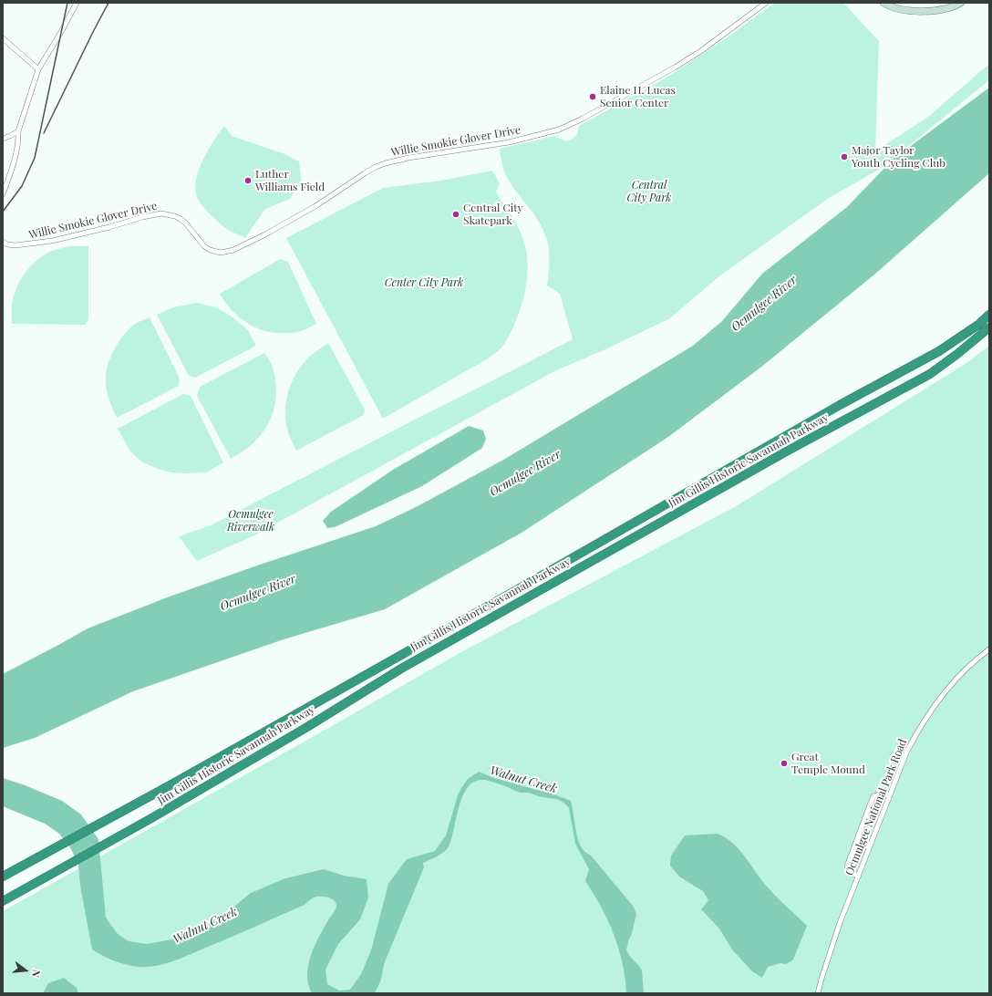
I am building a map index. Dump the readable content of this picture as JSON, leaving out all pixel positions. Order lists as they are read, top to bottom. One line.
{"streets":{"highway":["Jim Gillis Historic Savannah Parkway"],"street":["Willie Smokie Glover Drive","Ocmulgee National Park Road"]},"water":["Ocmulgee River","Walnut Creek"],"parks":["Central City Park","Center City Park","Ocmulgee Riverwalk"],"places":["Elaine H. Lucas Senior Center","Major Taylor Youth Cycling Club","Luther Williams Field","Central City Skatepark","Great Temple Mound"],"north":"right"}
